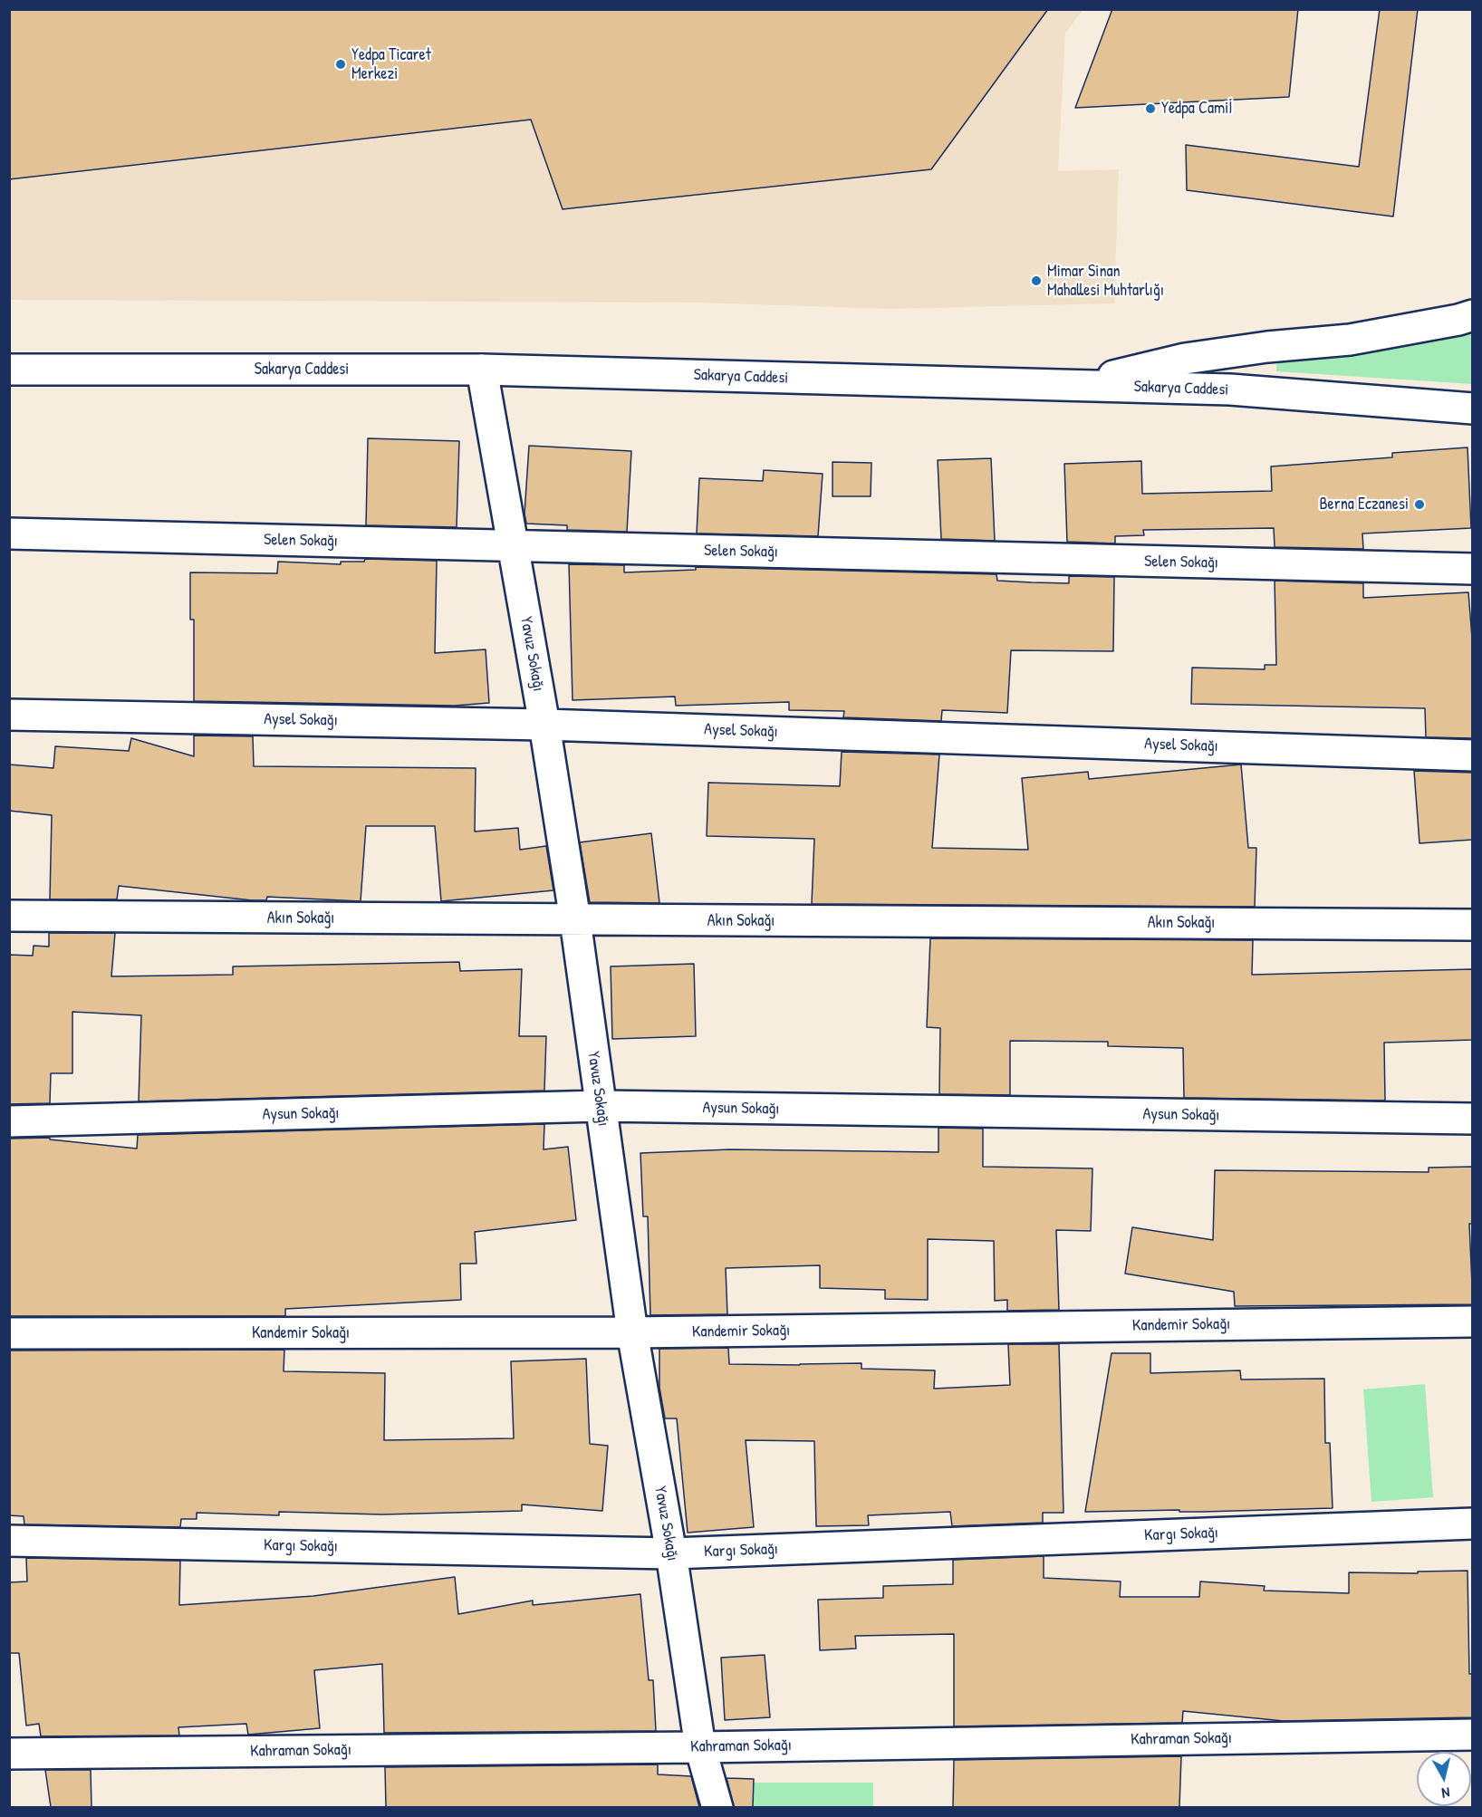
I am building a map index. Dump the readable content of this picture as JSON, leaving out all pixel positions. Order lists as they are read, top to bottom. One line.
{"streets":{"street":["Sakarya Caddesi","Selen Sokağı","Yavuz Sokağı","Aysel Sokağı","Akın Sokağı","Aysun Sokağı","Kandemir Sokağı","Kargı Sokağı","Kahraman Sokağı"]},"crossings":[["Sakarya Caddesi","Yavuz Sokağı"],["Selen Sokağı","Yavuz Sokağı"],["Yavuz Sokağı","Aysel Sokağı"],["Yavuz Sokağı","Akın Sokağı"],["Yavuz Sokağı","Aysun Sokağı"],["Yavuz Sokağı","Kandemir Sokağı"],["Yavuz Sokağı","Kargı Sokağı"],["Yavuz Sokağı","Kahraman Sokağı"]],"places":["Yedpa Ticaret Merkezi","Yedpa Camiİ","Mimar Sinan Mahallesi Muhtarlığı","Berna Eczanesi"],"north":"bottom"}
